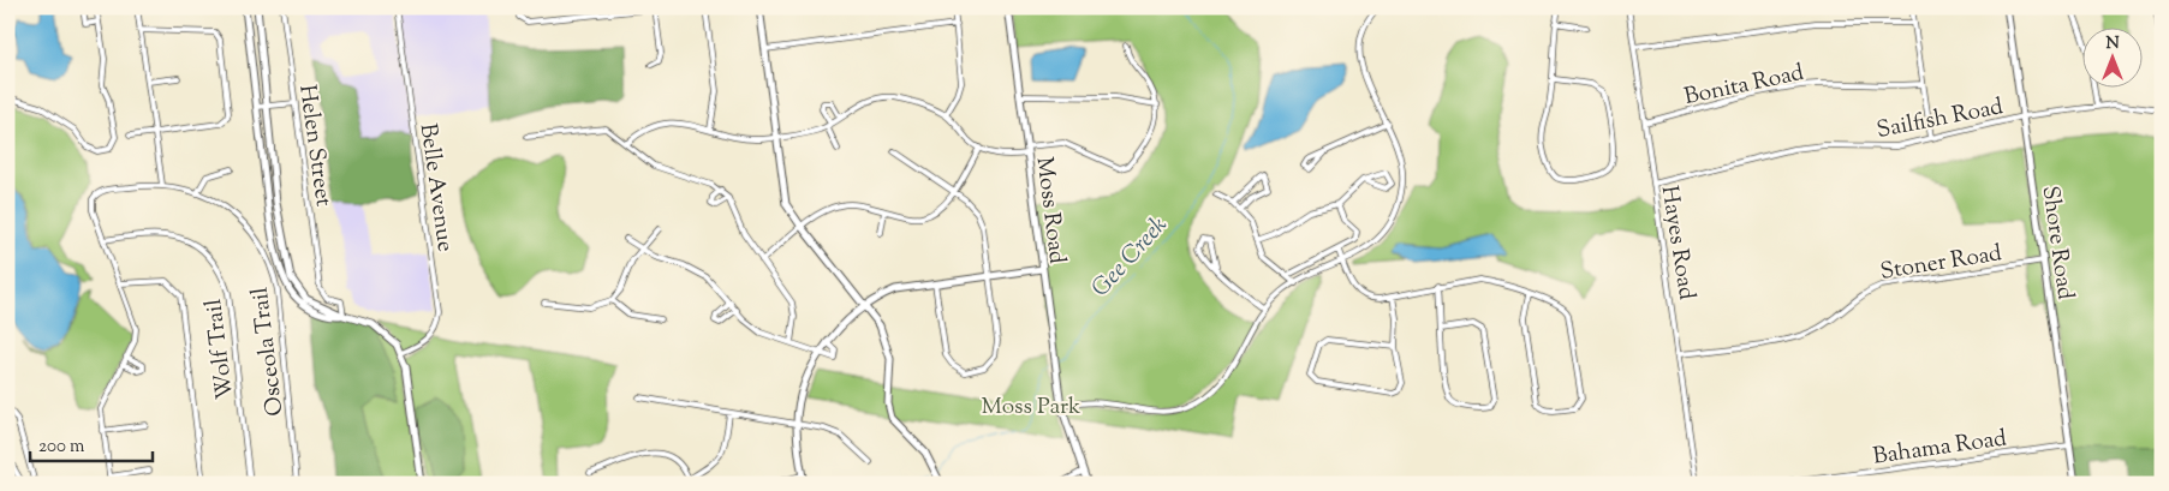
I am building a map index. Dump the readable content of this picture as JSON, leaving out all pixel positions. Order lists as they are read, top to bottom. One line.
{"streets":{"street":["Bonita Road","Sailfish Road","Helen Street","Belle Avenue","Moss Road","Hayes Road","Shore Road","Stoner Road","Wolf Trail","Osceola Trail","Bahama Road"]},"crossings":[["Bonita Road","Hayes Road"],["Sailfish Road","Hayes Road"],["Sailfish Road","Shore Road"],["Hayes Road","Stoner Road"],["Shore Road","Stoner Road"],["Shore Road","Bahama Road"],["Wolf Trail","Osceola Trail"]],"water":["Gee Creek"],"parks":["Moss Park"],"scale_bar":"200 m","north":"top"}
